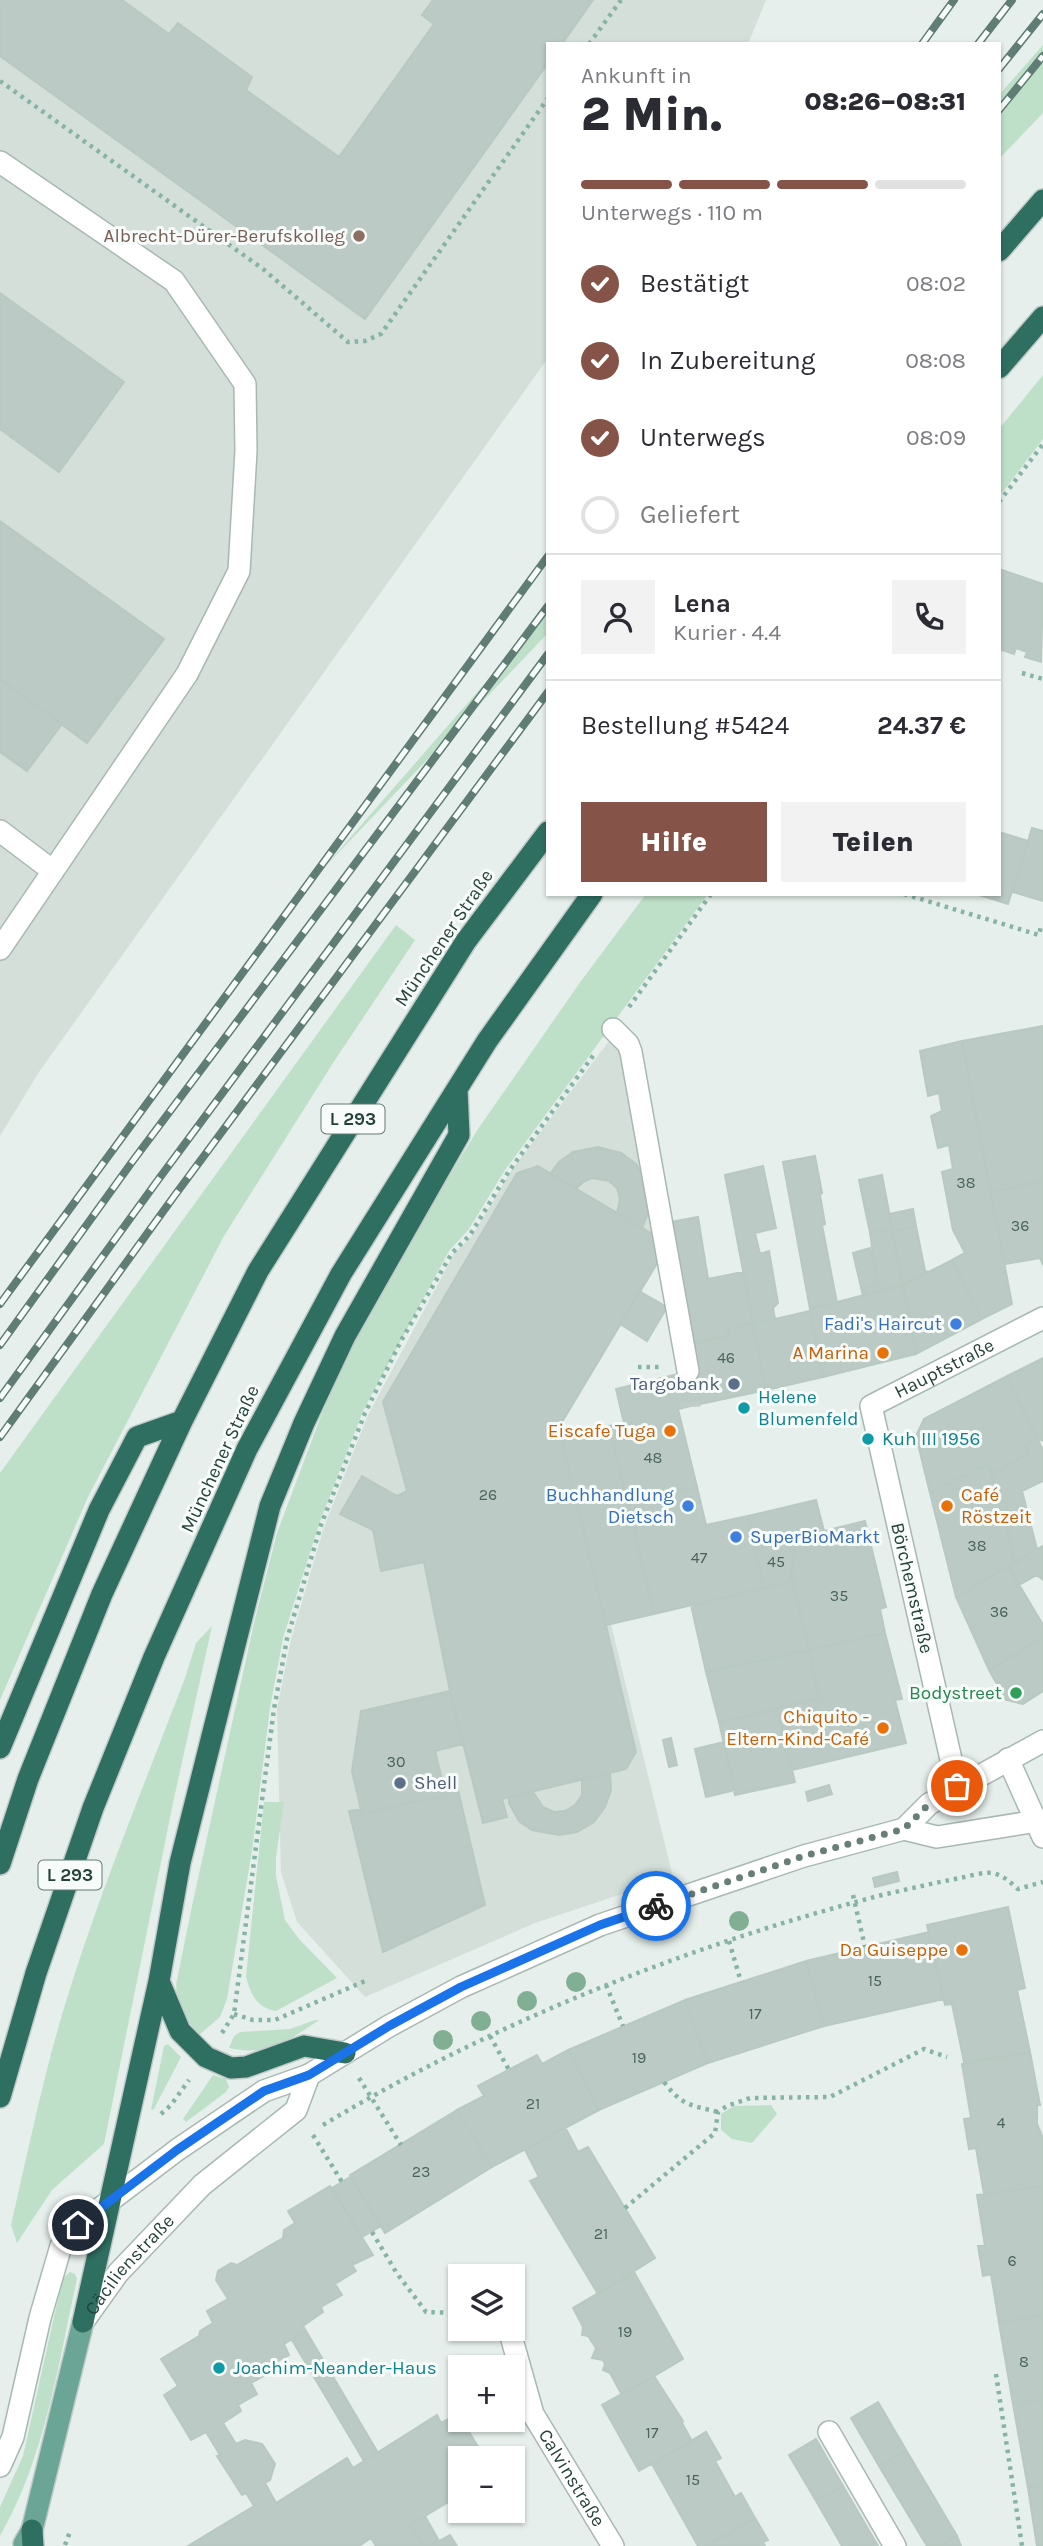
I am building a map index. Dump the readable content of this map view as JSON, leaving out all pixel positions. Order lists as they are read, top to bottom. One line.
{"streets":{"highway":["Münchener Straße","L 293"],"main road":["Cäcilienstraße"],"street":["Hauptstraße","Börchemstraße","Calvinstraße"]},"crossings":[["Hauptstraße","Börchemstraße"]],"places":["Albrecht-Dürer-Berufskolleg","Fadi's Haircut","A Marina","Targobank","Helene Blumenfeld","Eiscafe Tuga","Kuh III 1956","Buchhandlung Dietsch","Café Röstzeit","SuperBioMarkt","Bodystreet","Chiquito - Eltern-Kind-Café","Shell","Da Guiseppe","Joachim-Neander-Haus"],"house_numbers":["38","36","46","48","26","38","47","45","35","36","30","15","17","19","21","4","23","21","6","19","8","17","15"],"page":{"heading":["2 Min.","Ankunft in","08:26–08:31"],"panel":["Lena","Kurier · 4.4","Bestellung #5424","24.37 €"],"bar":"Unterwegs · 110 m","list":[["Bestätigt","08:02"],["In Zubereitung","08:08"],["Unterwegs","08:09"],"Geliefert"],"buttons":["Hilfe","Teilen"],"map_buttons":["+","−"]}}
